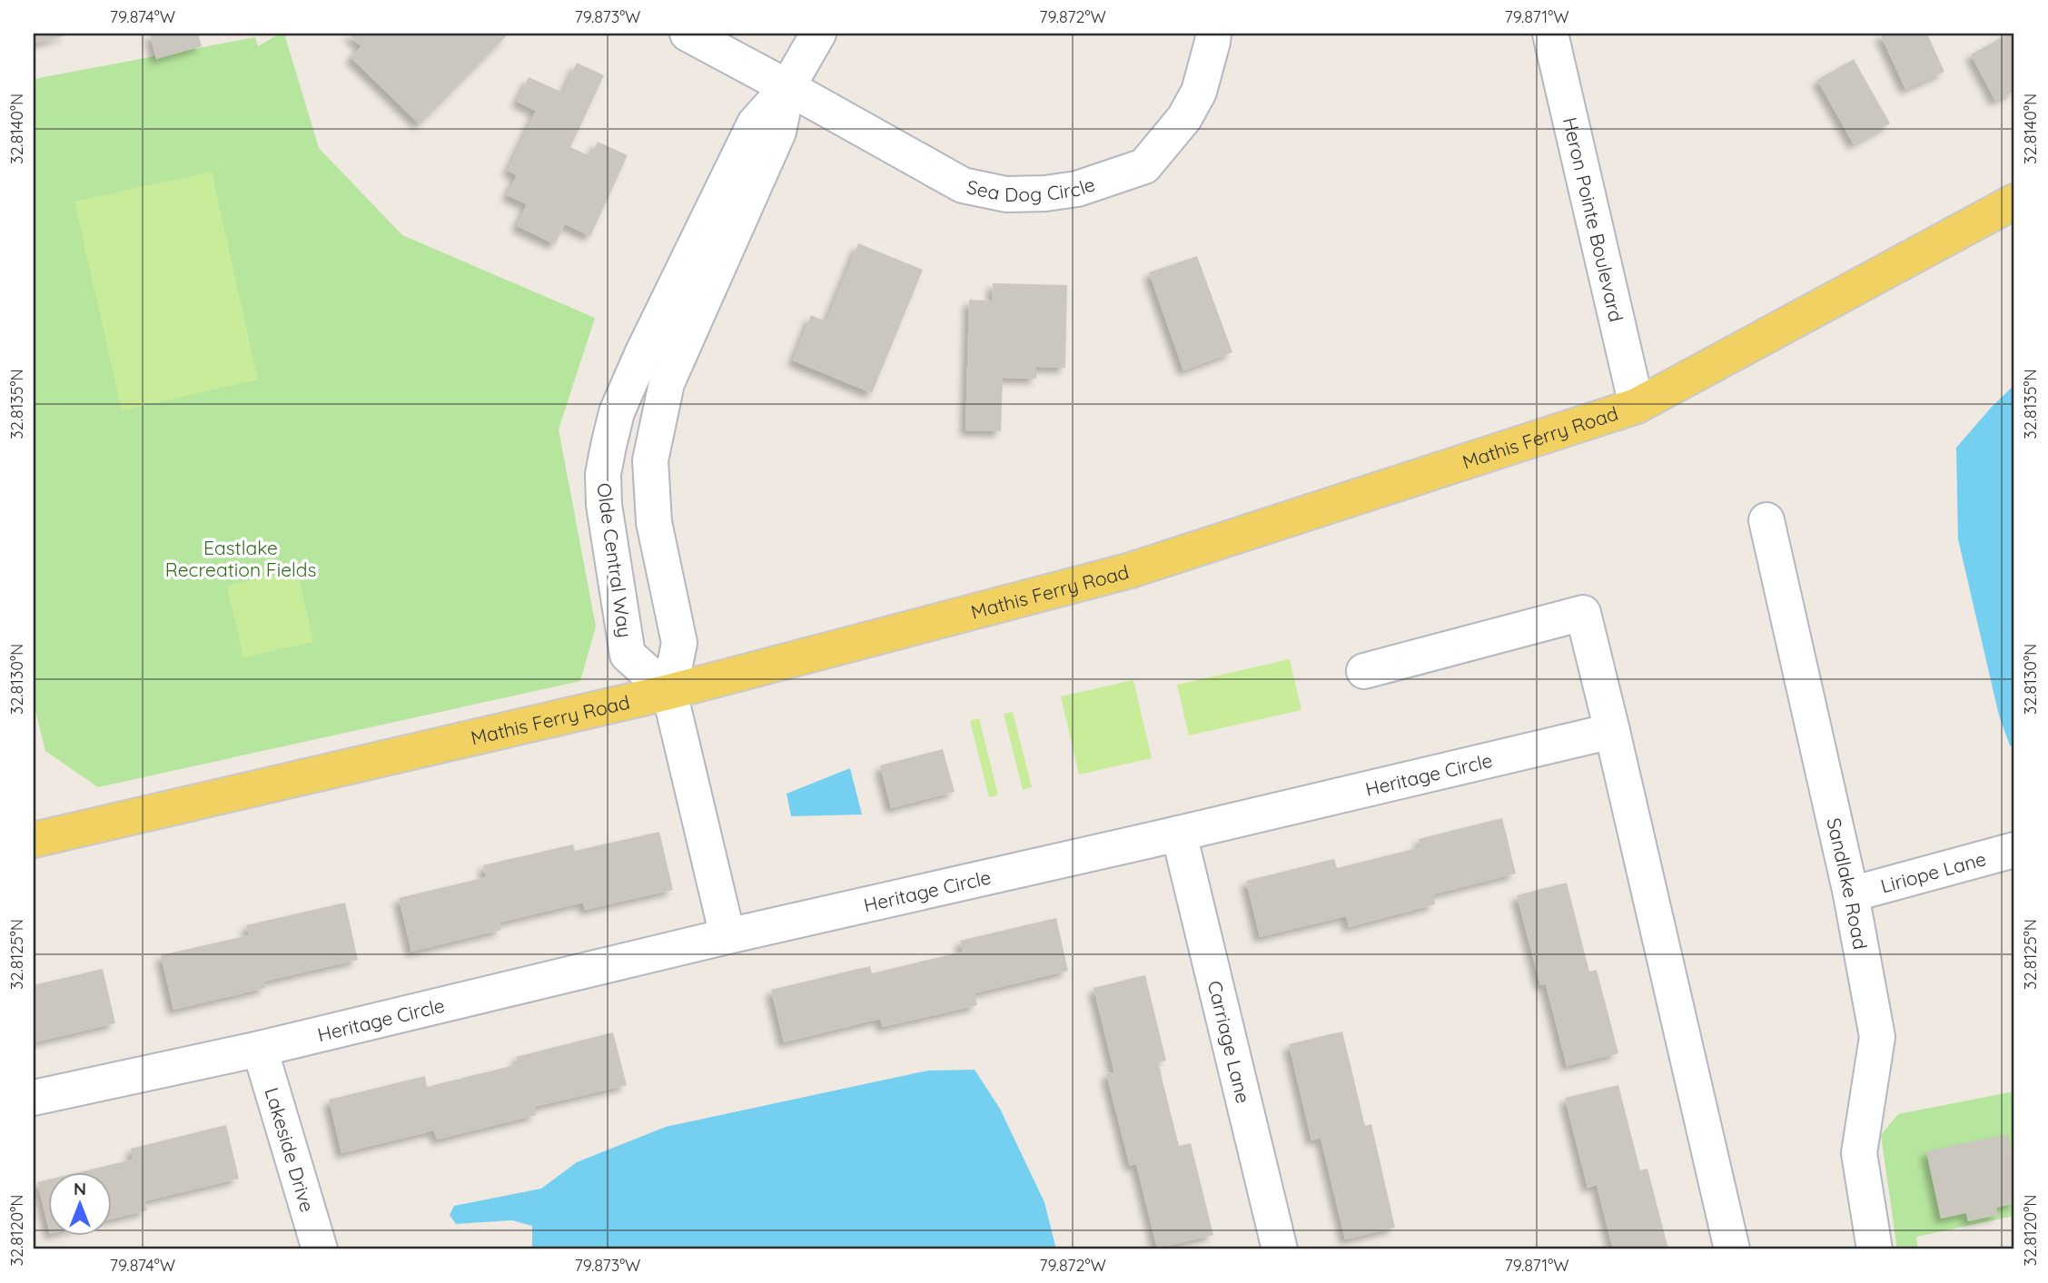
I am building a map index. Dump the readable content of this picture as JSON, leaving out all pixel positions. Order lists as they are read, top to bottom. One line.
{"streets":{"main road":["Mathis Ferry Road"],"street":["Sea Dog Circle","Heron Pointe Boulevard","Olde Central Way","Heritage Circle","Liriope Lane","Sandlake Road","Carriage Lane","Lakeside Drive"]},"crossings":[["Sea Dog Circle","Olde Central Way"],["Heron Pointe Boulevard","Mathis Ferry Road"],["Mathis Ferry Road","Olde Central Way"],["Heritage Circle","Carriage Lane"],["Heritage Circle","Lakeside Drive"],["Liriope Lane","Sandlake Road"]],"parks":["Eastlake Recreation Fields"],"north":"top","coordinates":["79.874°W","79.873°W","79.872°W","79.871°W","32.8140°N","32.8135°N","32.8130°N","32.8125°N","32.8120°N"]}
